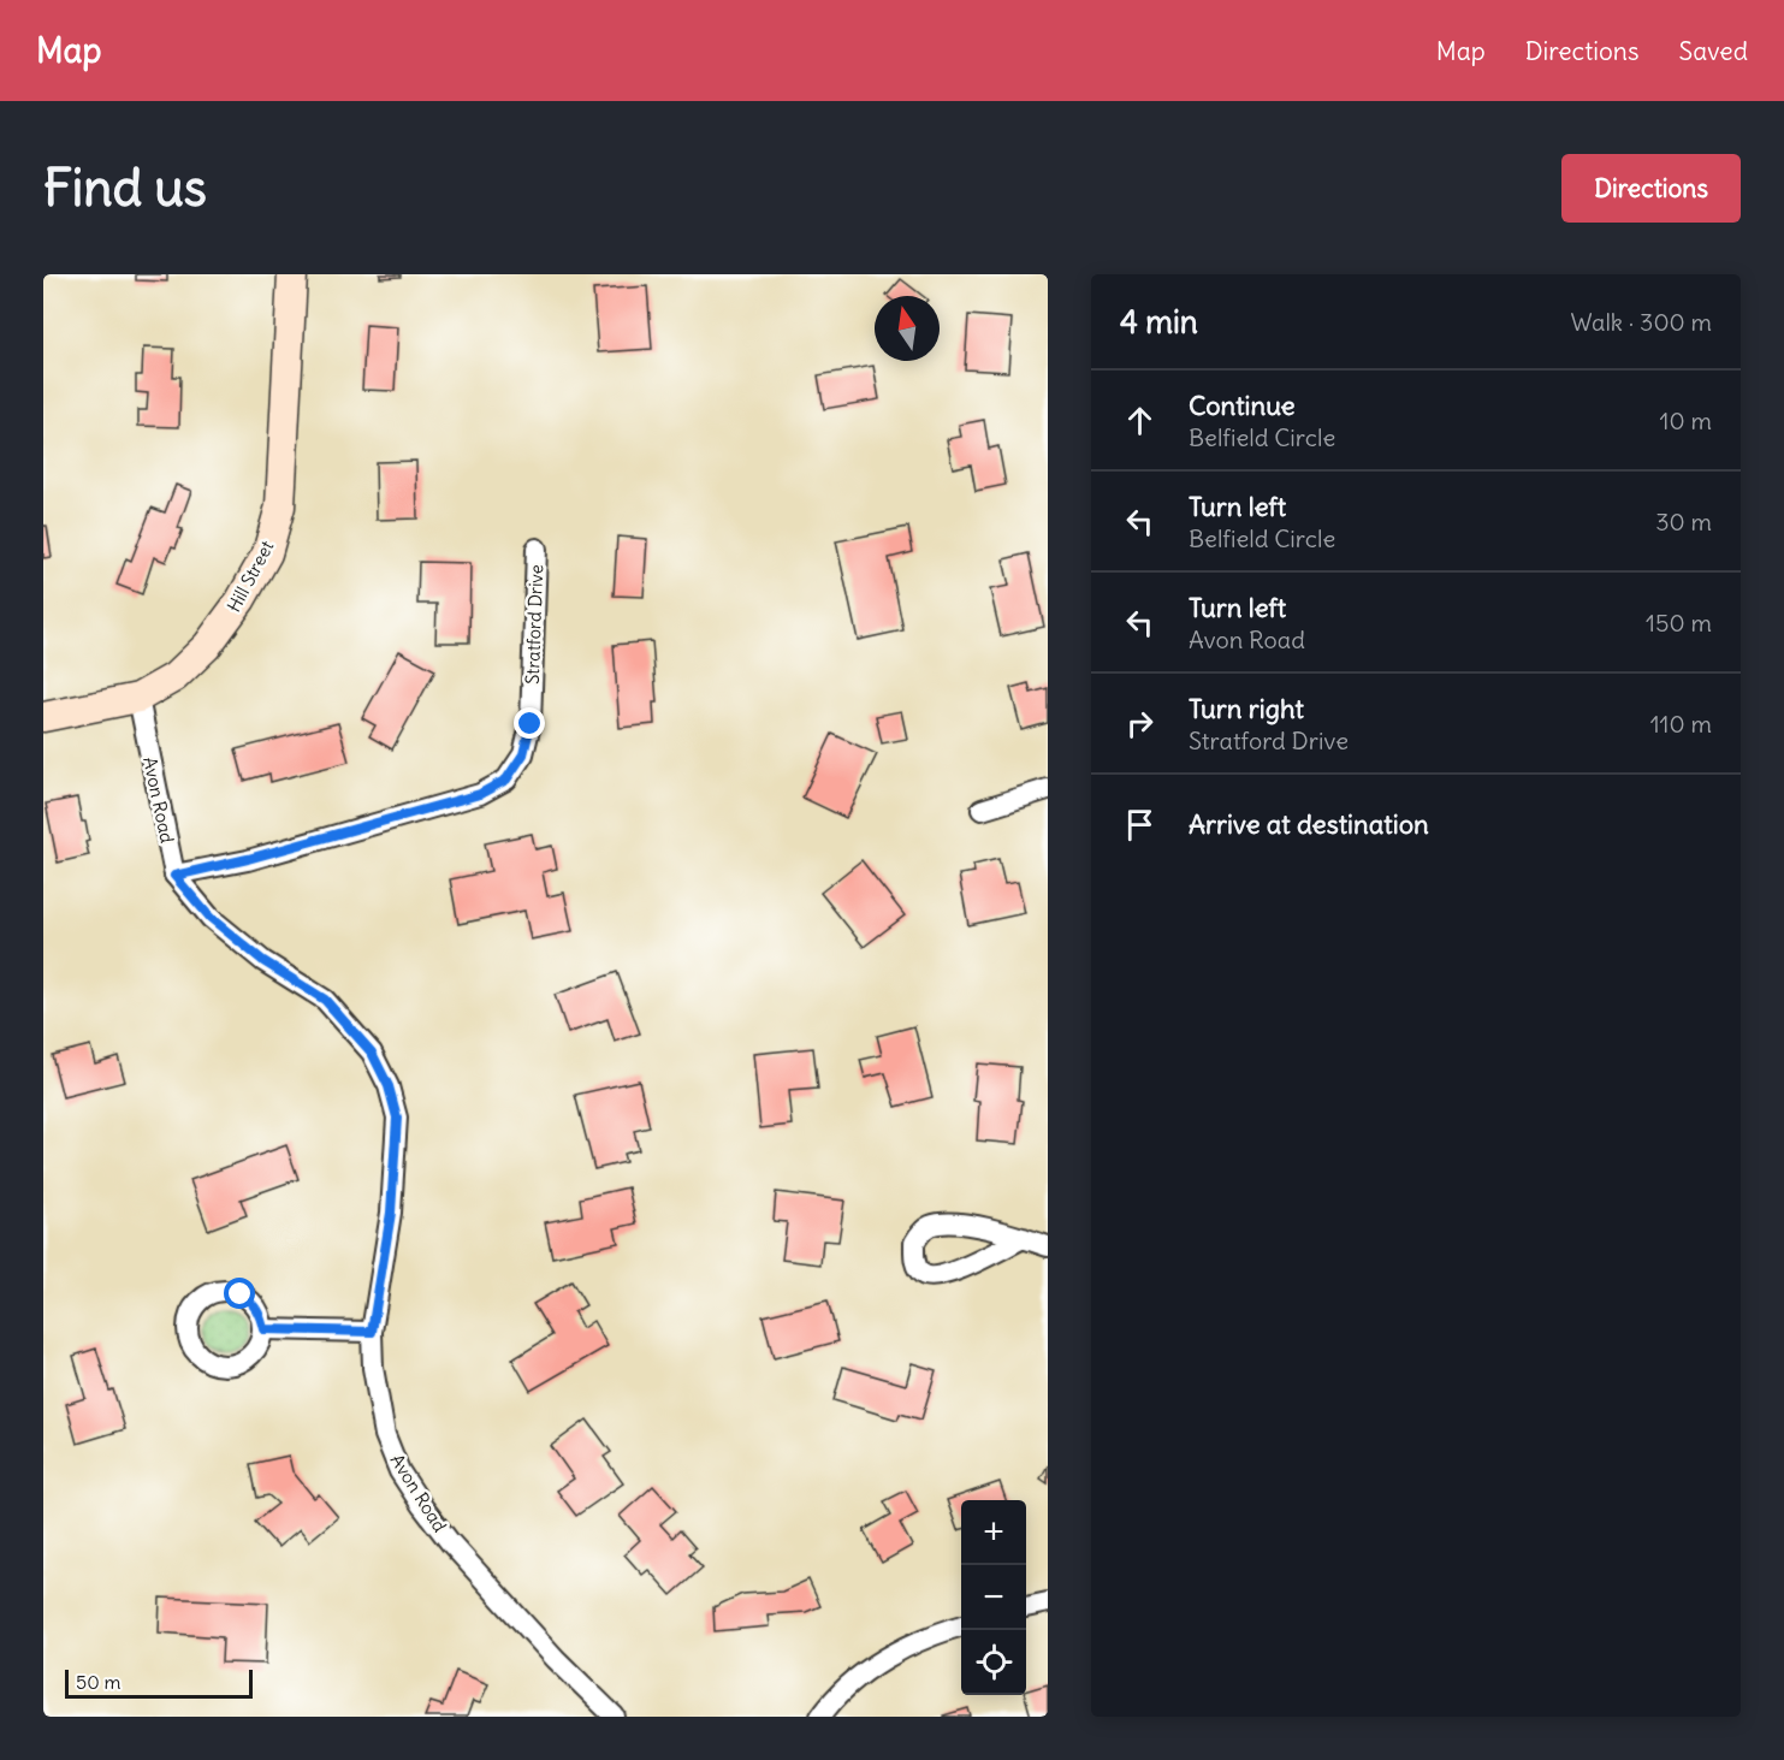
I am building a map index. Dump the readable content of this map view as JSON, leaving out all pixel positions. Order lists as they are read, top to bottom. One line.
{"streets":{"street":["Hill Street","Stratford Drive","Avon Road"]},"crossings":[["Hill Street","Avon Road"],["Stratford Drive","Avon Road"]],"scale_bar":"50 m","north":"top","page":{"header":"Map","nav":["Map","Directions","Saved"],"buttons":"Directions","title":"Find us","heading":["4 min","Walk · 300 m"],"list":[["Continue","Belfield Circle","10 m"],["Turn left","Belfield Circle","30 m"],["Turn left","Avon Road","150 m"],["Turn right","Stratford Drive","110 m"],"Arrive at destination"],"map_buttons":["+","−"],"scale":"50 m"}}
